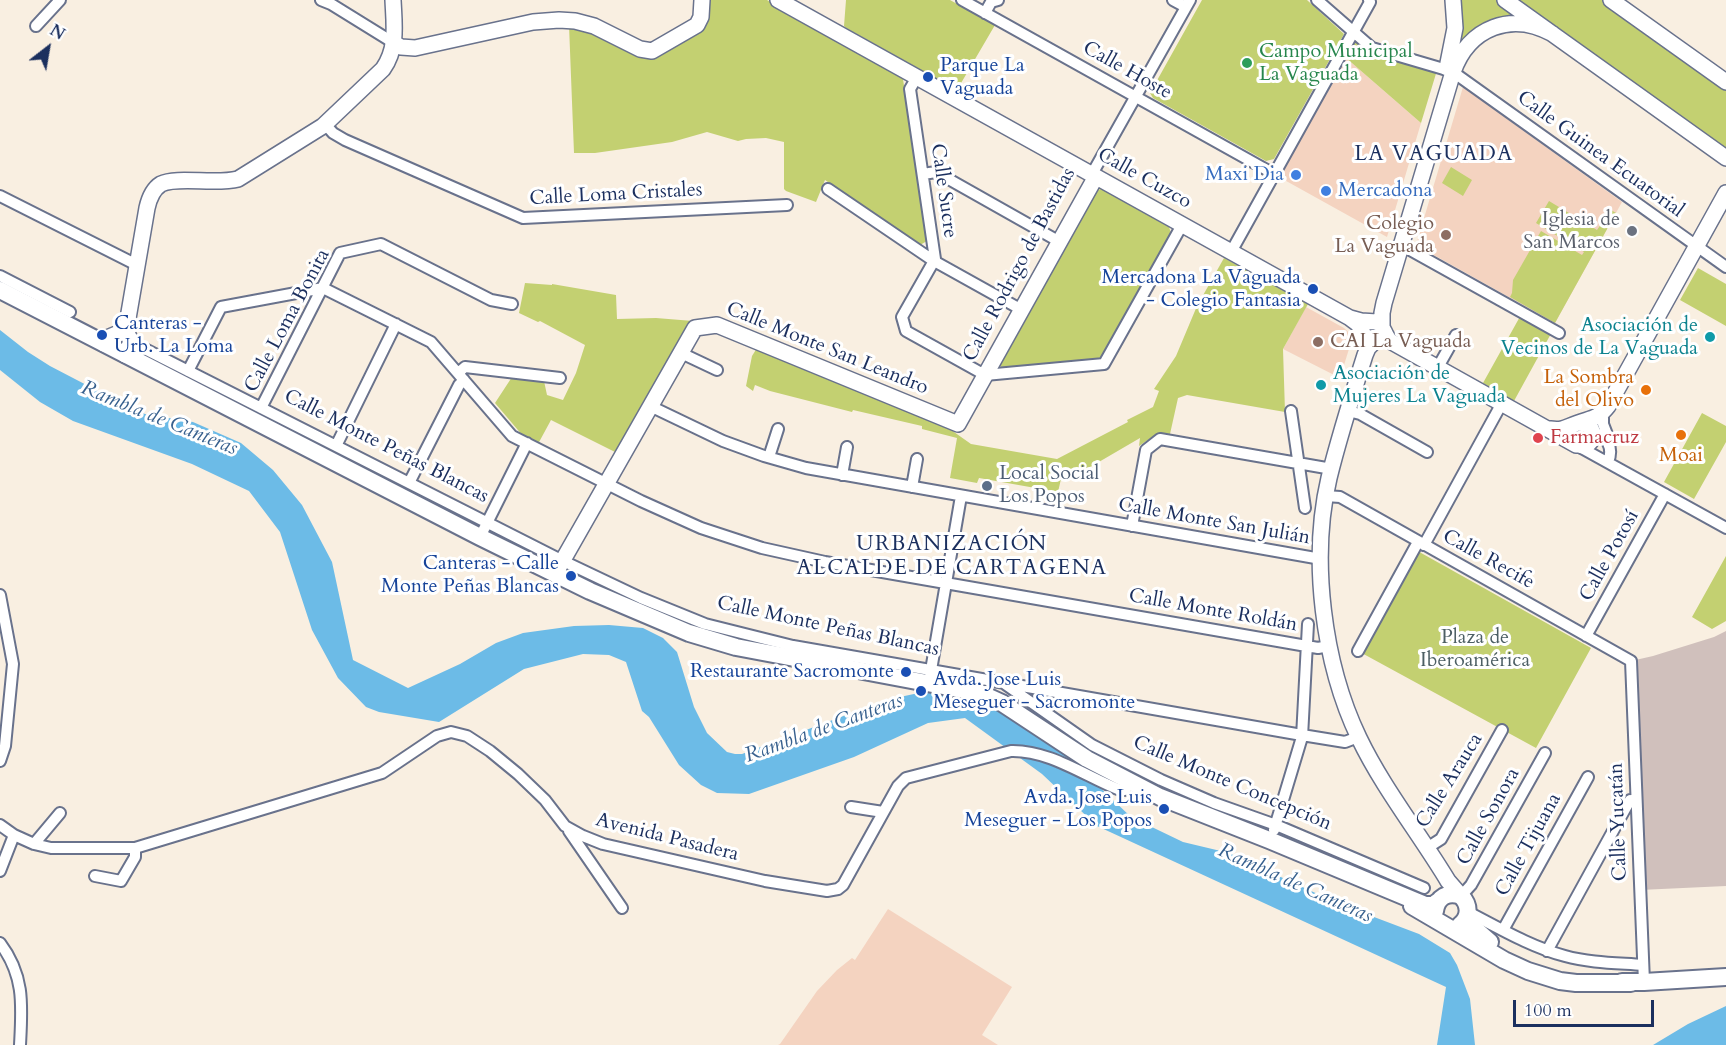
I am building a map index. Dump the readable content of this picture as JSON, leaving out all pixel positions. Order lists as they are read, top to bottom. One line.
{"streets":{"main road":["Calle Monte Peñas Blancas","Calle Monte Concepción"],"street":["Calle Hoste","Calle Guinea Ecuatorial","Calle Cuzco","Calle Sucre","Calle Loma Cristales","Calle Rodrigo de Bastidas","Calle Loma Bonita","Calle Monte San Leandro","Calle Monte San Julián","Calle Potosí","Calle Recife","Calle Monte Roldán","Calle Arauca","Calle Sonora","Calle Yucatán","Avenida Pasadera","Calle Tijuana"]},"crossings":[["Calle Hoste","Calle Rodrigo de Bastidas"],["Calle Cuzco","Calle Sucre"],["Calle Cuzco","Calle Rodrigo de Bastidas"],["Calle Sucre","Calle Rodrigo de Bastidas"],["Calle Rodrigo de Bastidas","Calle Monte San Leandro"],["Calle Loma Bonita","Calle Monte Peñas Blancas"],["Calle Loma Bonita","Calle Monte Roldán"],["Calle Monte San Leandro","Calle Monte Peñas Blancas"],["Calle Monte San Leandro","Calle Monte San Julián"],["Calle Monte San Leandro","Calle Monte Roldán"],["Calle Monte Peñas Blancas","Calle Monte Concepción"],["Calle Potosí","Calle Recife"],["Calle Recife","Calle Yucatán"],["Calle Monte Concepción","Calle Sonora"],["Calle Monte Concepción","Calle Yucatán"],["Calle Monte Concepción","Avenida Pasadera"]],"districts":["LA VAGUADA","URBANIZACIÓN ALCALDE DE CARTAGENA"],"water":["Rambla de Canteras"],"parks":["Plaza de Iberoamérica"],"places":["Campo Municipal La Vaguada","Parque La Vaguada","Maxi Dia","Mercadona","Iglesia de San Marcos","Colegio La Vaguada","Mercadona La Vaguada - Colegio Fantasia","Canteras - Urb. La Loma","Asociación de Vecinos de La Vaguada","CAI La Vaguada","Asociación de Mujeres La Vaguada","La Sombra del Olivo","Moai","Farmacruz","Local Social Los Popos","Canteras - Calle Monte Peñas Blancas","Restaurante Sacromonte","Avda. Jose Luis Meseguer - Sacromonte","Avda. Jose Luis Meseguer - Los Popos"],"scale_bar":"100 m","north":"top right"}
